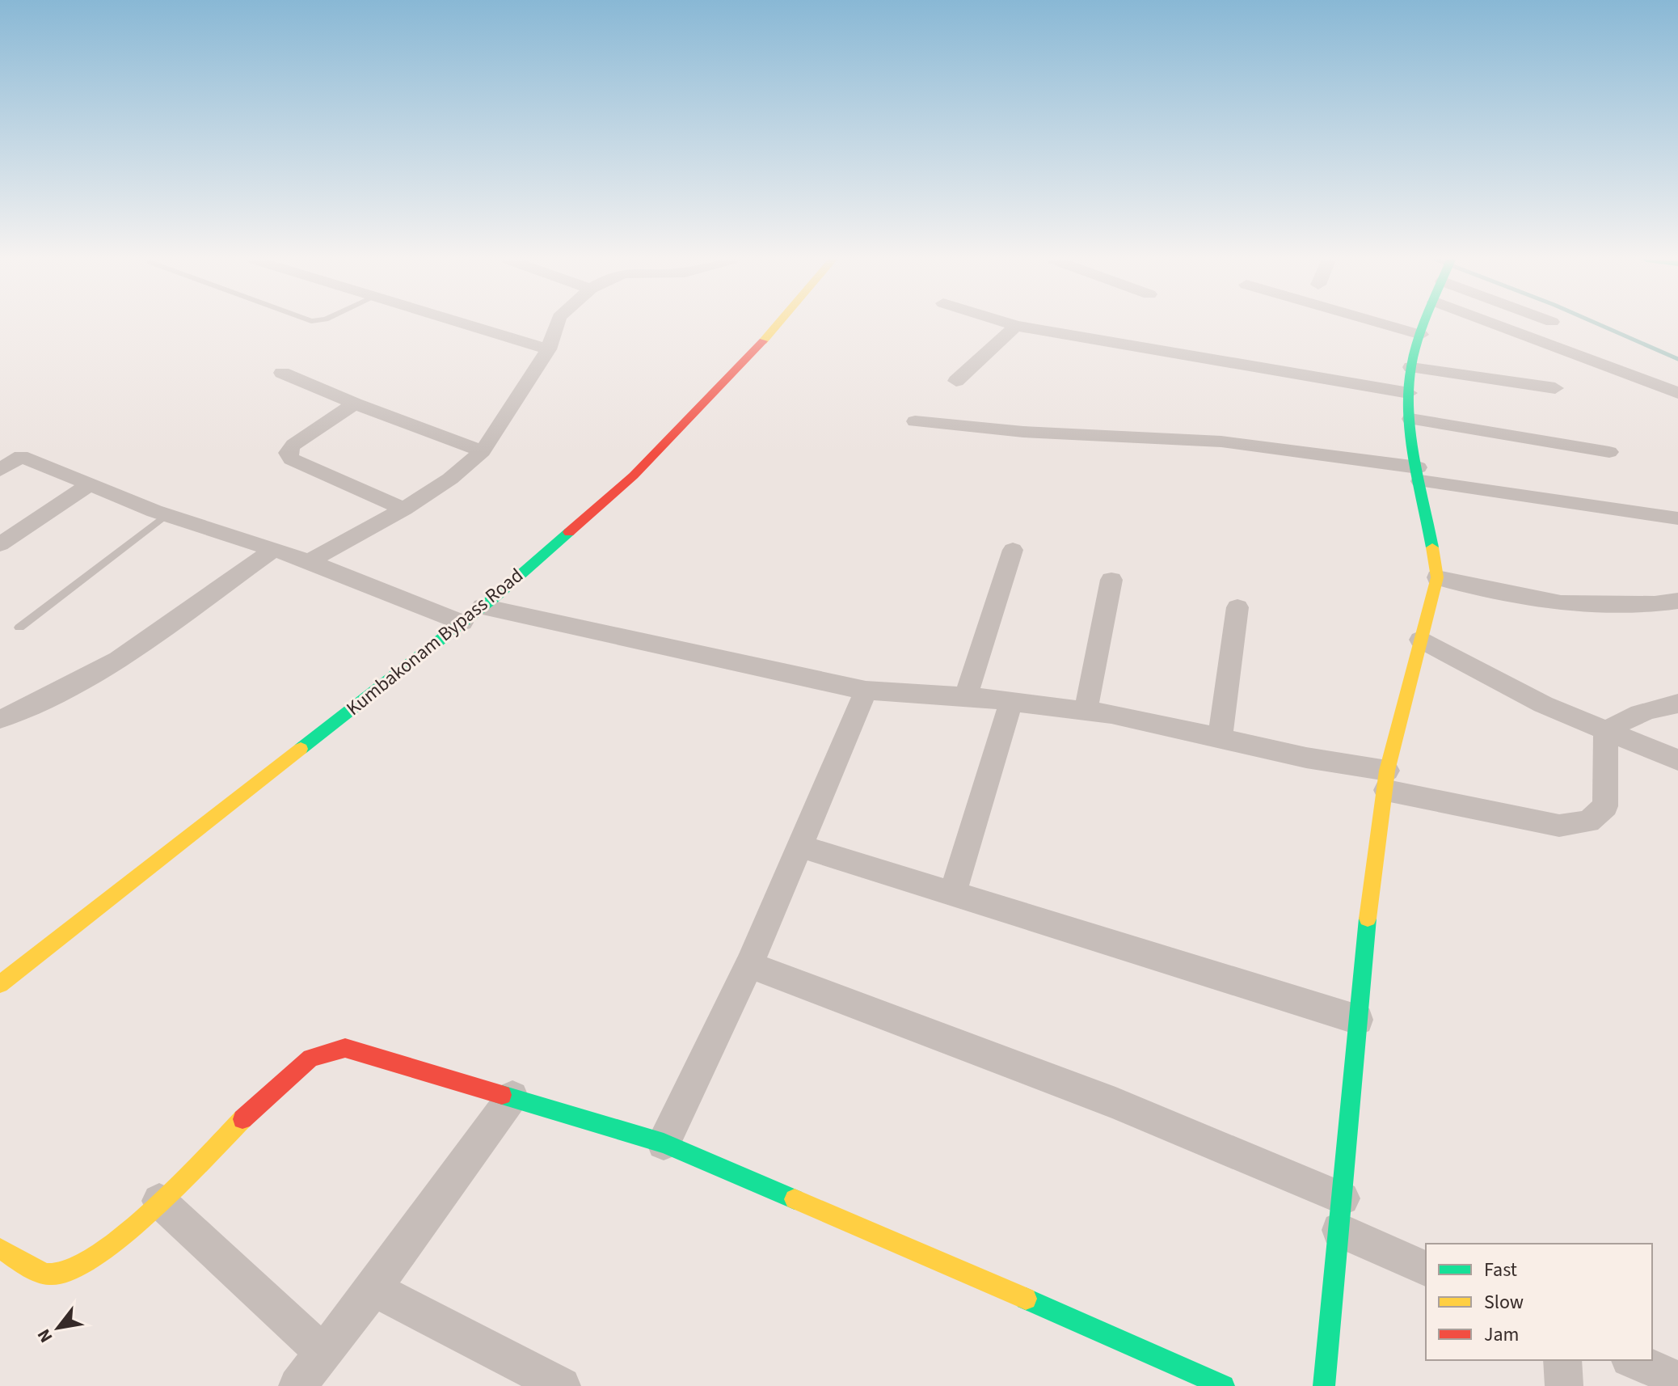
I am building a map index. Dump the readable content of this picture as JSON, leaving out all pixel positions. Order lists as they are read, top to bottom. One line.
{"streets":{"main road":["Kumbakonam Bypass Road"]},"legend":["Fast","Slow","Jam"],"north":"bottom left"}
